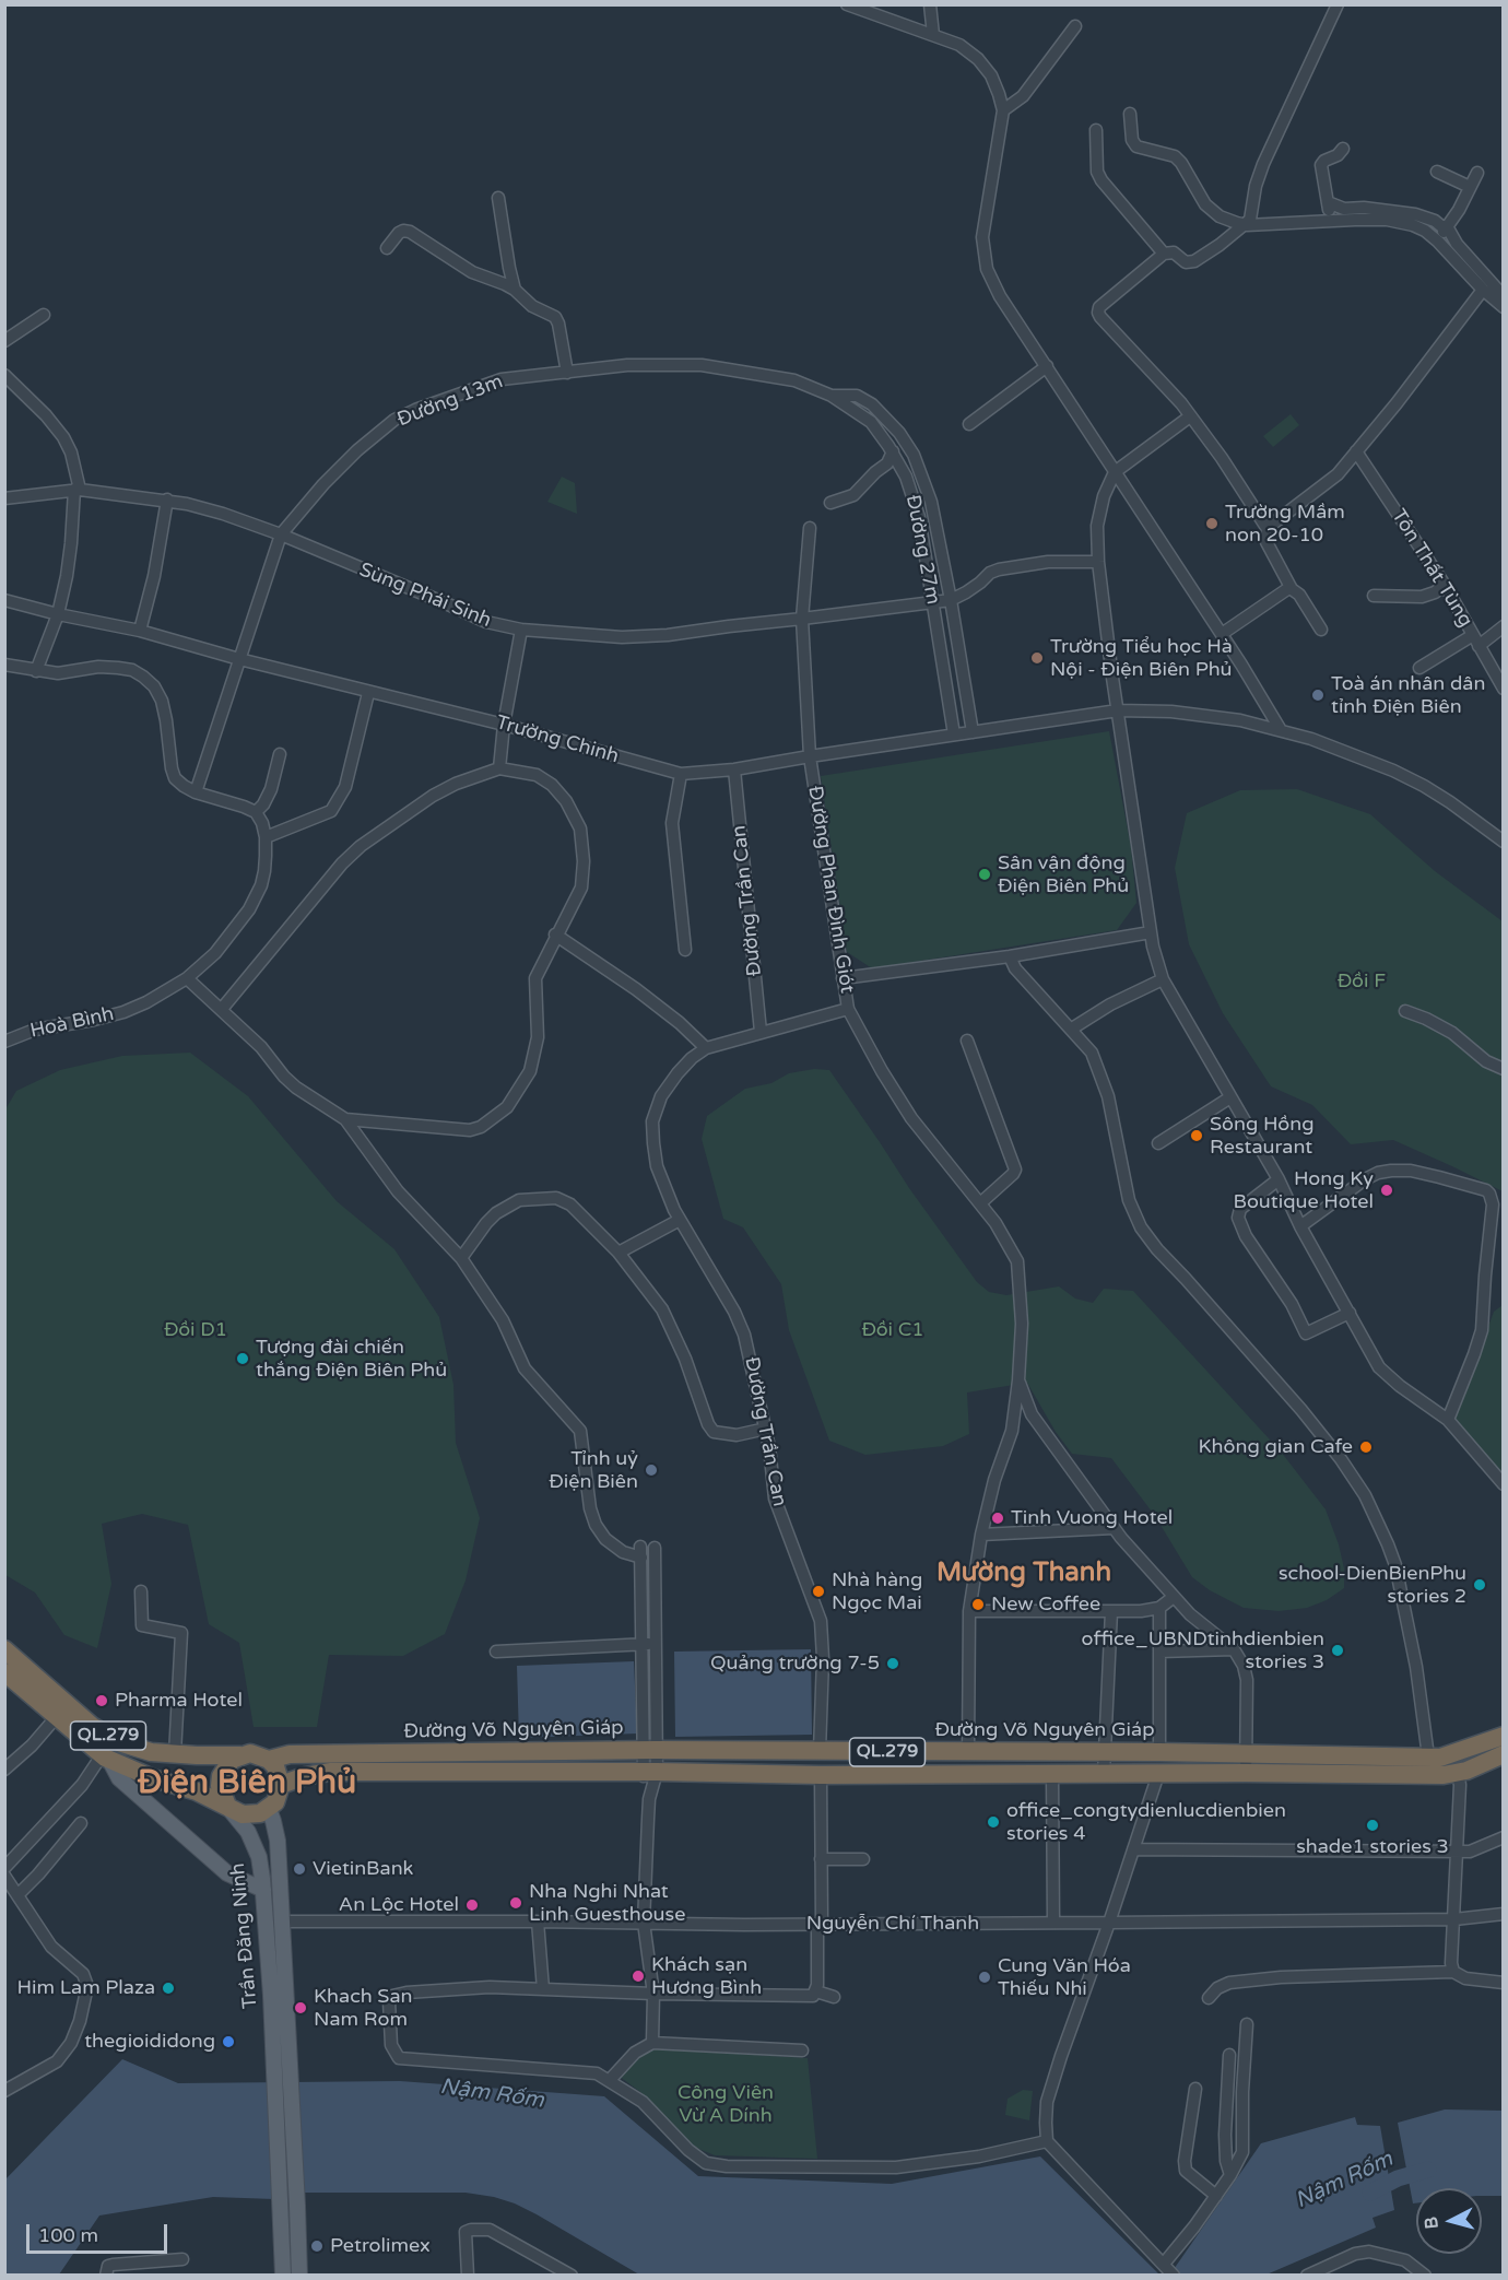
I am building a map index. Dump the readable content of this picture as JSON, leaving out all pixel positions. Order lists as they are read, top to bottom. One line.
{"streets":{"highway":["Đường Võ Nguyên Giáp","QL.279"],"main road":["Trần Đăng Ninh"],"street":["Đường 13m","Đường 27m","Tôn Thất Tùng","Sùng Phái Sinh","Trường Chinh","Đường Phan Đình Giót","Đường Trần Can","Hoà Bình","Nguyễn Chí Thanh"]},"crossings":[["Đường 13m","Đường 27m"],["Đường 13m","Sùng Phái Sinh"],["Đường 13m","Trường Chinh"],["Đường 27m","Sùng Phái Sinh"],["Đường 27m","Trường Chinh"],["Sùng Phái Sinh","Đường Phan Đình Giót"],["Trường Chinh","Đường Phan Đình Giót"],["Trường Chinh","Đường Trần Can"],["Đường Phan Đình Giót","Đường Trần Can"],["Đường Phan Đình Giót","Đường Võ Nguyên Giáp"],["Đường Trần Can","Đường Võ Nguyên Giáp"],["Đường Võ Nguyên Giáp","QL.279"],["Đường Võ Nguyên Giáp","Trần Đăng Ninh"],["QL.279","Trần Đăng Ninh"],["Nguyễn Chí Thanh","Trần Đăng Ninh"]],"districts":["Mường Thanh","Điện Biên Phủ"],"water":["Nậm Rốm"],"parks":["Đồi F","Đồi D1","Đồi C1","Công Viên Vừ A Dính"],"places":["Trường Mầm non 20-10","Trường Tiểu học Hà Nội - Điện Biên Phủ","Toà án nhân dân tỉnh Điện Biên","Sân vận động Điện Biên Phủ","Sông Hồng Restaurant","Hong Ky Boutique Hotel","Tượng đài chiến thắng Điện Biên Phủ","Không gian Cafe","Tỉnh uỷ Điện Biên","Tinh Vuong Hotel","school-DienBienPhu stories 2","Nhà hàng Ngọc Mai","New Coffee","office_UBNDtinhdienbien stories 3","Quảng trường 7-5","Pharma Hotel","office_congtydienlucdienbien stories 4","shade1 stories 3","VietinBank","Nha Nghi Nhat Linh Guesthouse","An Lộc Hotel","Khách sạn Hương Bình","Cung Văn Hóa Thiếu Nhi","Him Lam Plaza","Khach San Nam Rom","thegioididong","Petrolimex"],"scale_bar":"100 m","north":"left"}
